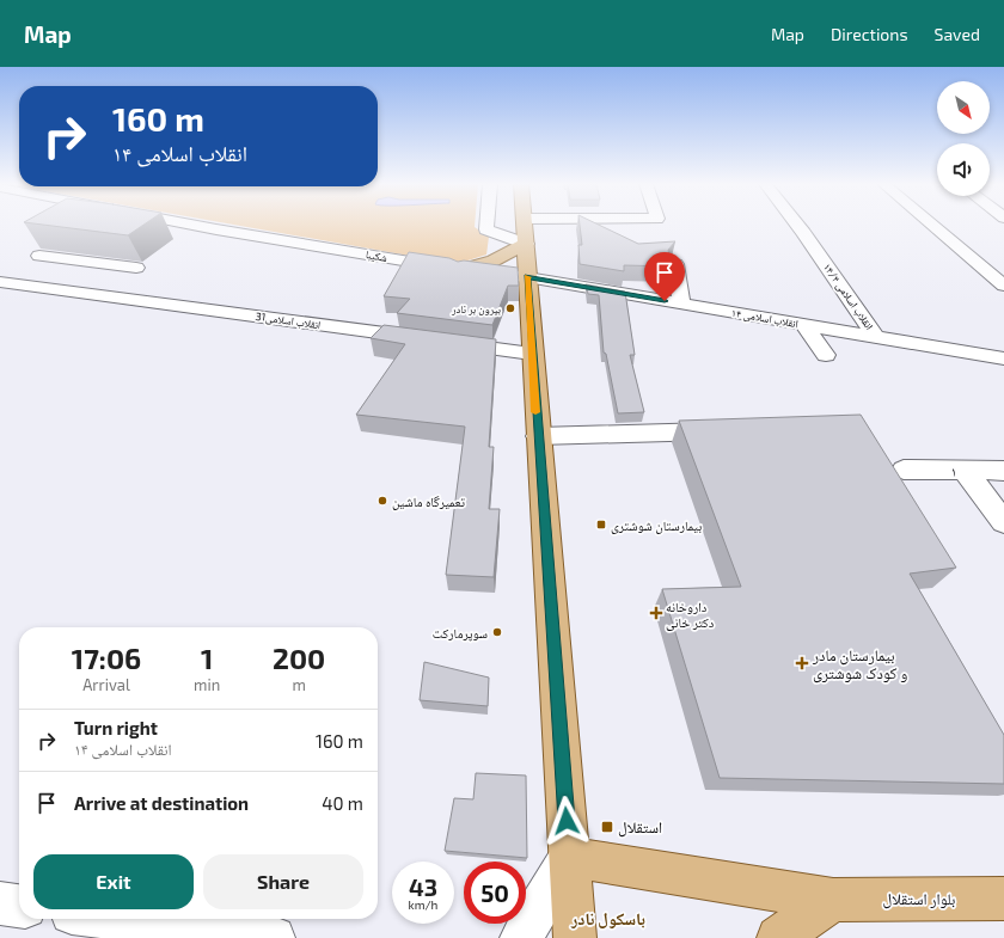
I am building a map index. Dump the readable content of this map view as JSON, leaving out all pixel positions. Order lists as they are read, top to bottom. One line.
{"streets":{"main road":["بلوار استقلال"],"street":["شکیبا","۱۴/۴ انقلاب اسلامی","۱۴ انقلاب اسلامی","31انقلاب اسلامی","۱"]},"crossings":[["شکیبا","۱۴ انقلاب اسلامی"],["۱۴/۴ انقلاب اسلامی","۱۴ انقلاب اسلامی"]],"districts":["باسکول نادر"],"places":{"other":["بیرون بر نادر","تعمیرگاه ماشین","سوپرمارکت"],"transit":["بیمارستان شوشتری","استقلال"],"health":["داروخانه دکتر خانی","بیمارستان مادر و کودک شوشتری"]},"north":"bottom right","page":{"header":"Map","nav":["Map","Directions","Saved"],"turn":["160 m","۱۴ انقلاب اسلامی"],"eta":["17:06","Arrival","1","min","200","m"],"list":[{"name":"Turn right","note":"۱۴ انقلاب اسلامی","value":"160 m"},{"name":"Arrive at destination","value":"40 m"}],"buttons":["Exit","Share"],"speed":"43 km/h","limit":"50"}}
